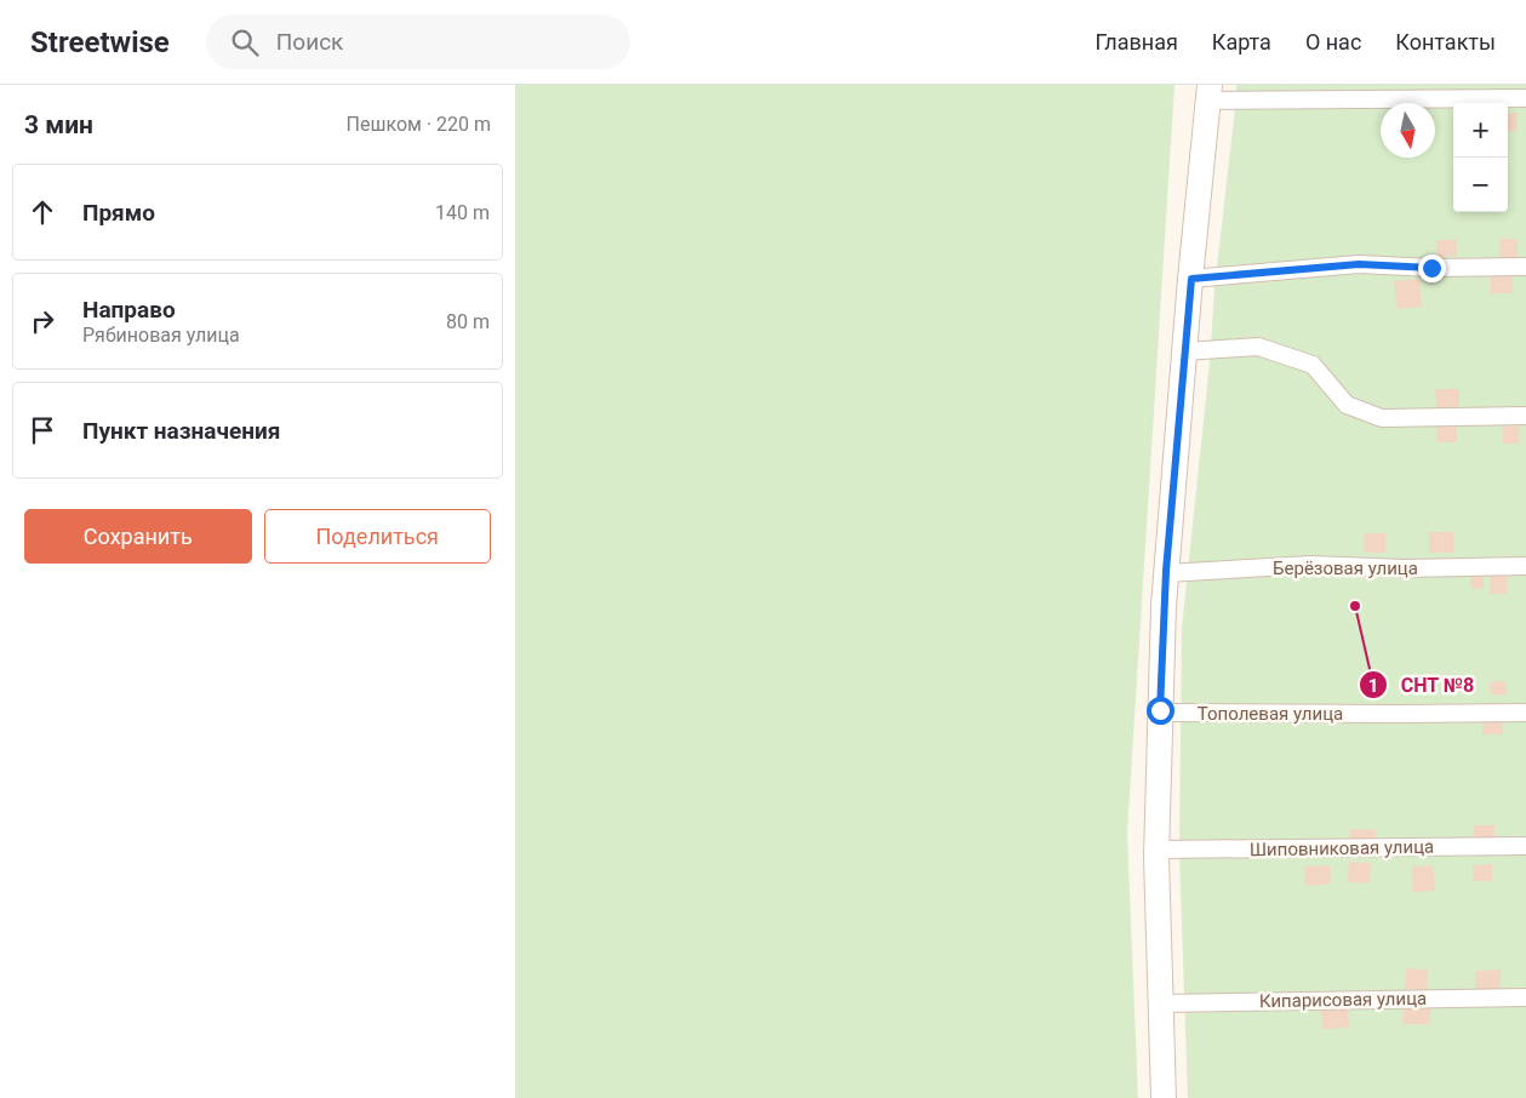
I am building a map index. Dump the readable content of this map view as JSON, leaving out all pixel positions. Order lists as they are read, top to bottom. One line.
{"streets":{"street":["Берёзовая улица","Тополевая улица","Шиповниковая улица","Кипарисовая улица"]},"places":["СНТ №8"],"north":"bottom","page":{"header":"Streetwise","search":"Поиск","nav":["Главная","Карта","О нас","Контакты"],"heading":["3 мин","Пешком · 220 m"],"map_buttons":["+","−"],"list":[["Прямо","140 m"],["Направо","Рябиновая улица","80 m"],"Пункт назначения"],"buttons":["Сохранить","Поделиться"]}}
